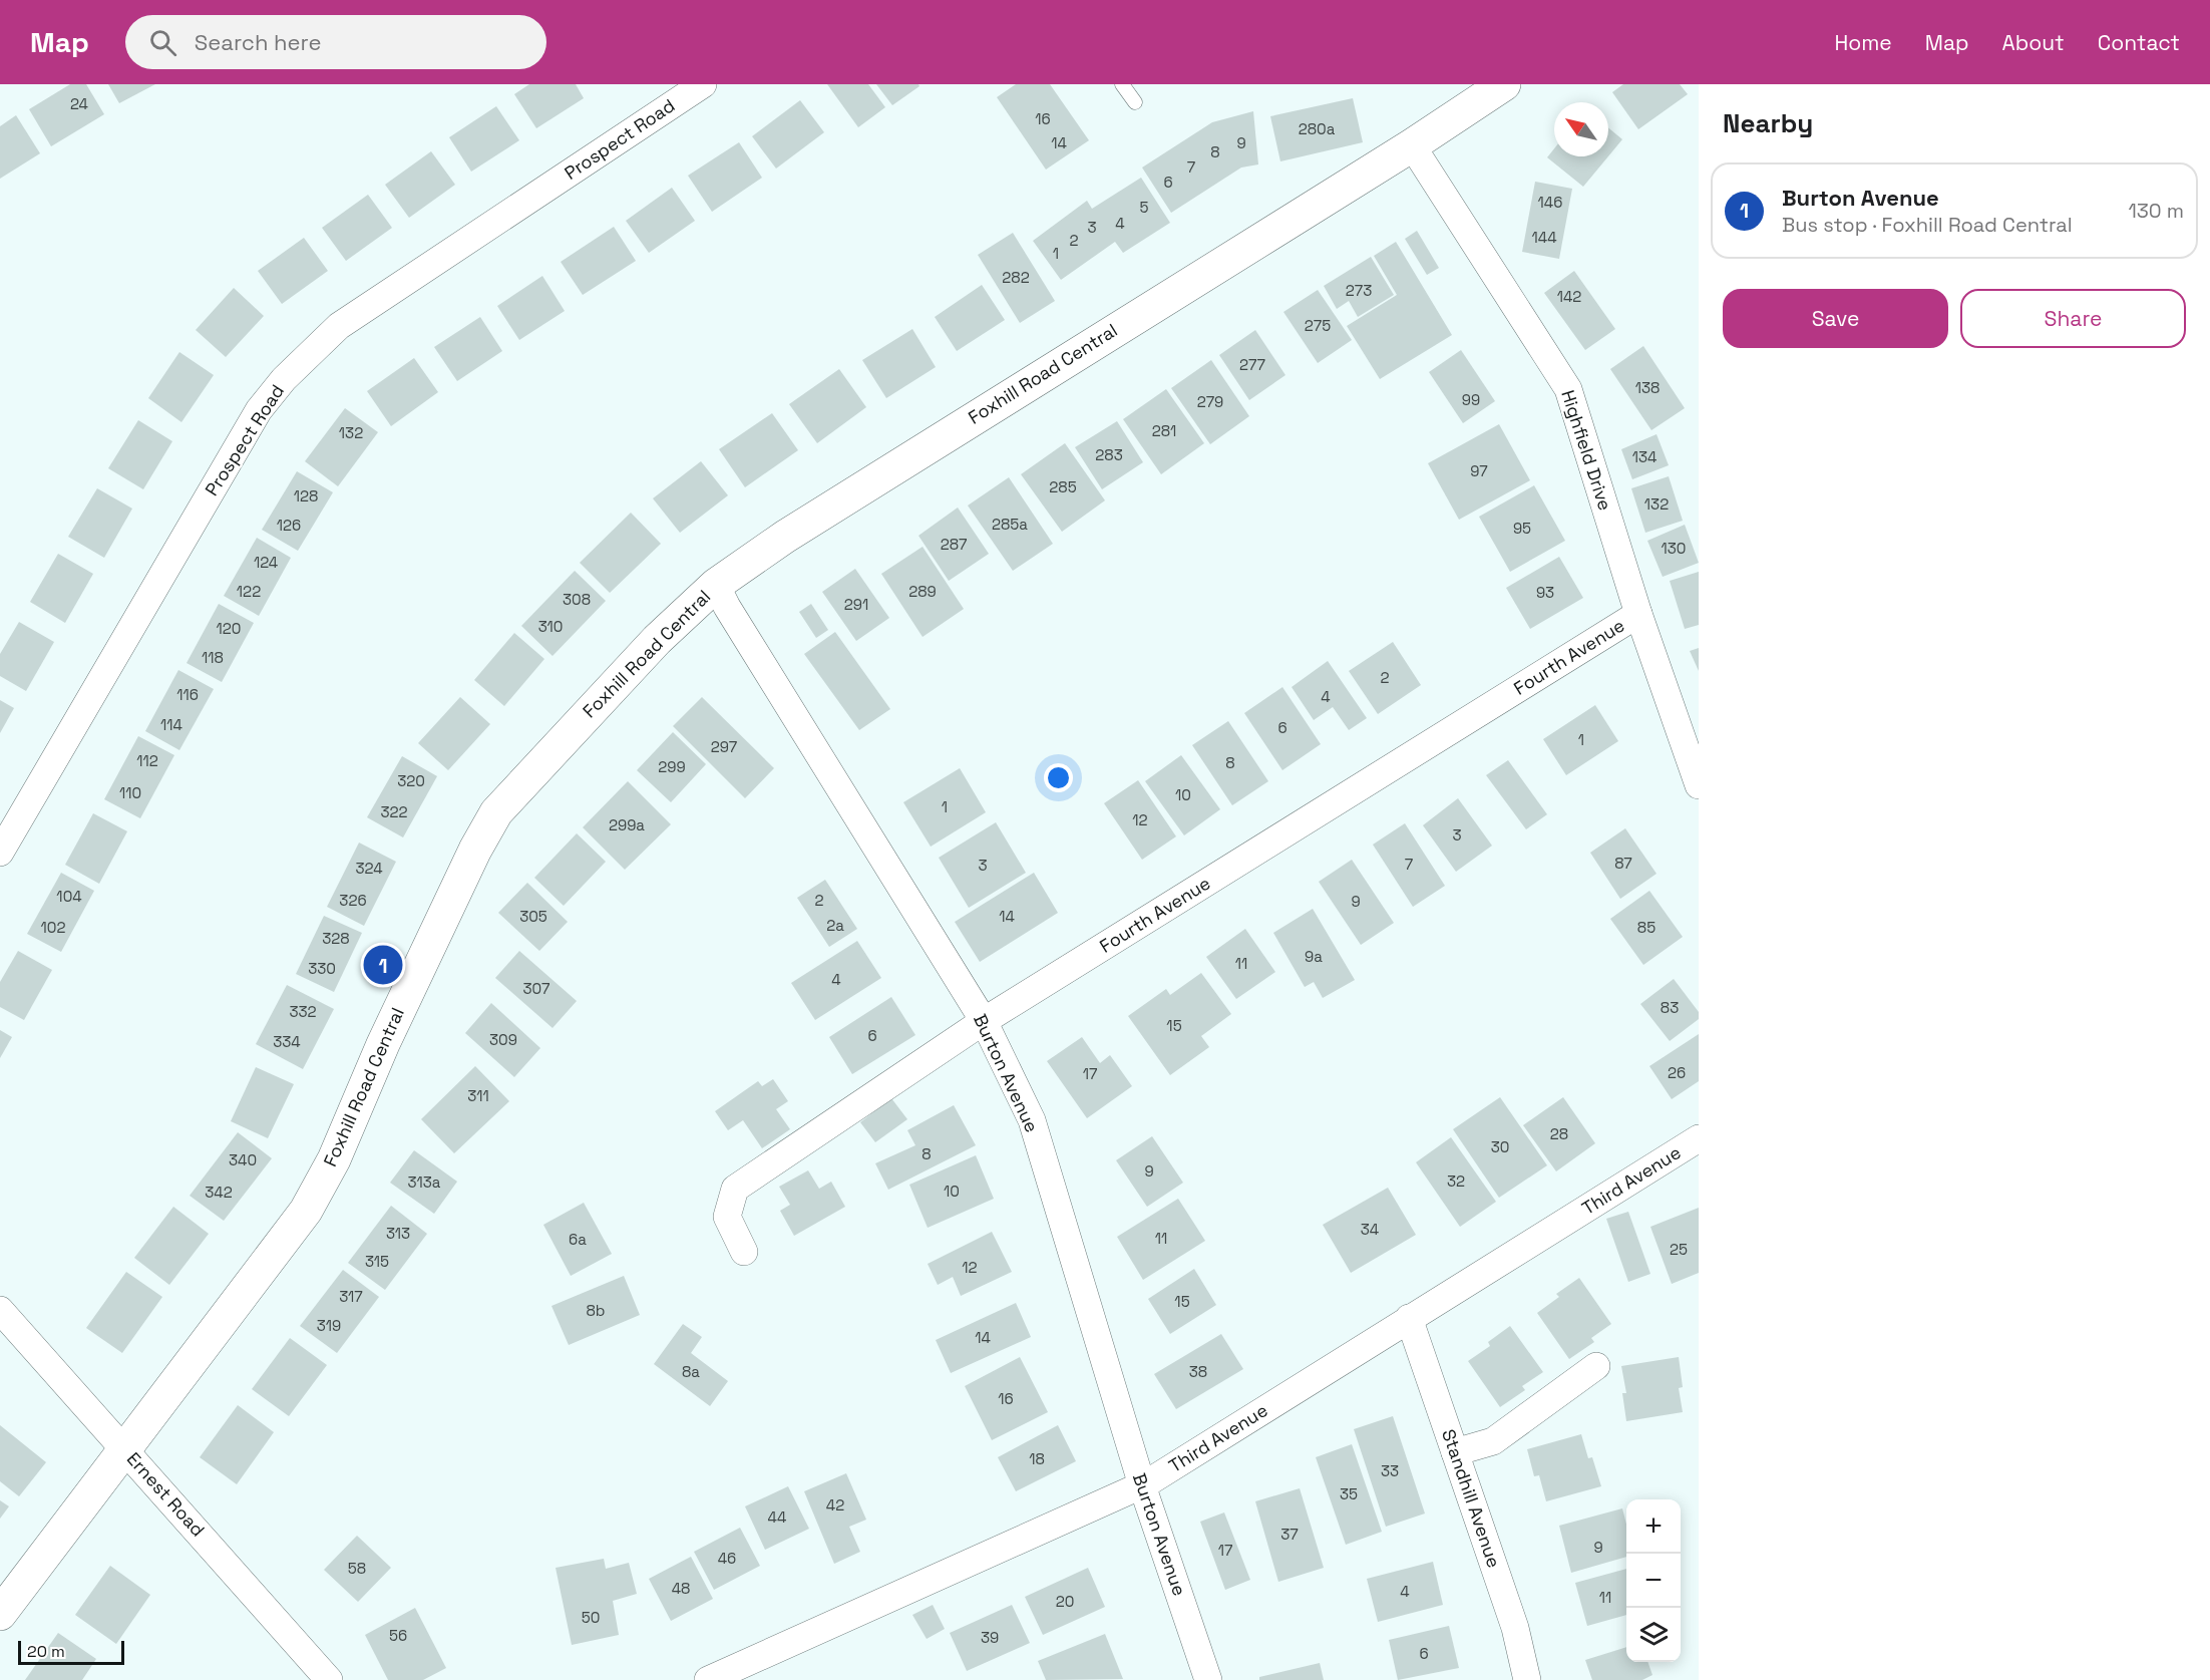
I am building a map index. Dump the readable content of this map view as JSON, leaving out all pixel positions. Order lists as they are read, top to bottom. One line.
{"streets":{"street":["Prospect Road","Foxhill Road Central","Highfield Drive","Fourth Avenue","Burton Avenue","Third Avenue","Ernest Road","Standhill Avenue"]},"crossings":[["Foxhill Road Central","Highfield Drive"],["Foxhill Road Central","Burton Avenue"],["Foxhill Road Central","Ernest Road"],["Highfield Drive","Fourth Avenue"],["Fourth Avenue","Burton Avenue"],["Burton Avenue","Third Avenue"],["Third Avenue","Standhill Avenue"]],"house_numbers":["24","16","280a","14","9","8","7","6","146","5","4","3","144","2","1","282","273","142","275","277","138","99","279","281","132","283","134","97","285","128","132","285a","126","95","287","130","124","122","289","93","308","291","310","120","118","2","116","4","114","6","1","297","112","8","299","320","110","10","1","322","12","299a","3","87","7","3","324","104","326","2","9","305","14","2a","102","85","328","9a","11","330","4","307","83","332","15","6","309","334","26","17","311","28","30","8","340","9","32","313a","10","342","34","313","11","6a","25","315","12","317","15","8b","319","14","8a","38","16","18","33","35","42","44","37","9","17","46","58","48","4","11","20","50","56","39","6"],"scale_bar":"20 m","north":"top left","page":{"header":"Map","search":"Search here","nav":["Home","Map","About","Contact"],"heading":"Nearby","list":[{"mark":"1","name":"Burton Avenue","note":"Bus stop · Foxhill Road Central","value":"130 m"}],"buttons":["Save","Share"],"pins":"1","map_buttons":["+","−"],"scale":"20 m"}}
